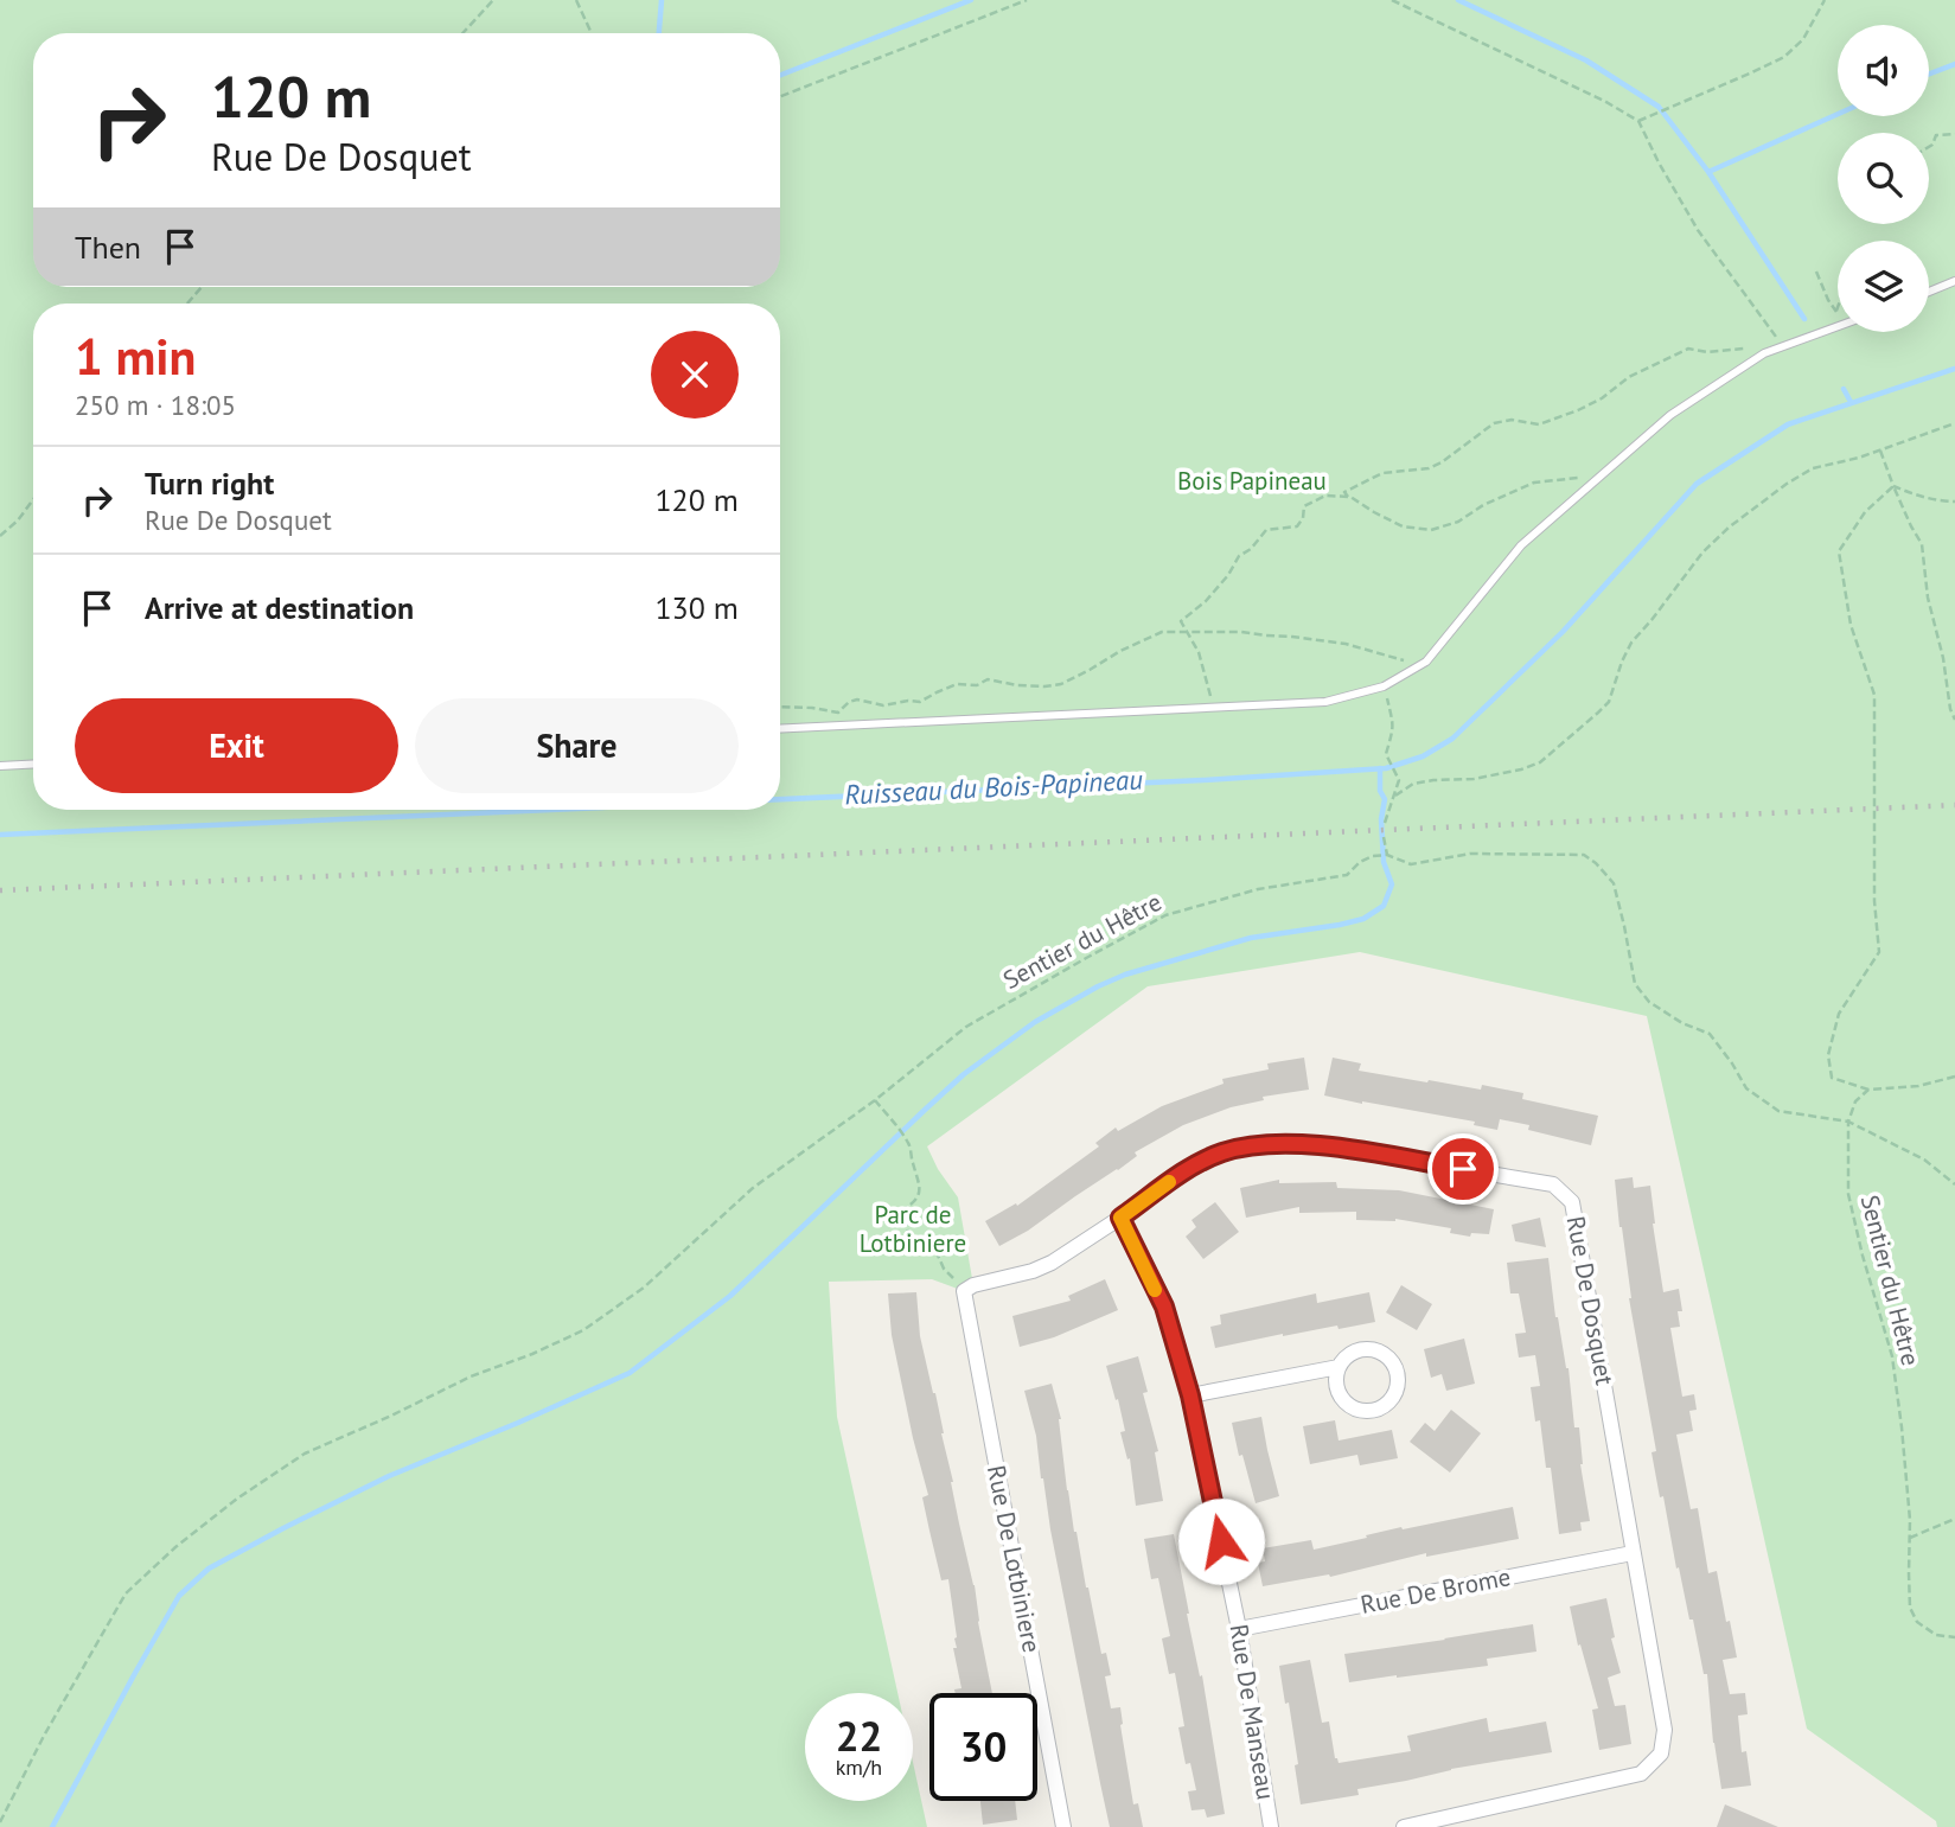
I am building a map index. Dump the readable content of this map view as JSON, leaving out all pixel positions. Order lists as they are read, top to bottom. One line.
{"streets":{"street":["Rue De Dosquet","Rue De Lotbiniere","Rue De Brome","Rue De Manseau"],"path":["Sentier du Hêtre"]},"crossings":[["Rue De Dosquet","Rue De Lotbiniere"],["Rue De Dosquet","Rue De Brome"],["Rue De Dosquet","Rue De Manseau"],["Rue De Brome","Rue De Manseau"]],"water":["Ruisseau du Bois-Papineau"],"parks":["Bois Papineau","Parc de Lotbiniere"],"page":{"turn":["120 m","Rue De Dosquet"],"then":"Then","heading":["1 min","250 m · 18:05"],"list":[{"name":"Turn right","note":"Rue De Dosquet","value":"120 m"},{"name":"Arrive at destination","value":"130 m"}],"buttons":["Exit","Share"],"speed":"22 km/h","limit":"30"}}
